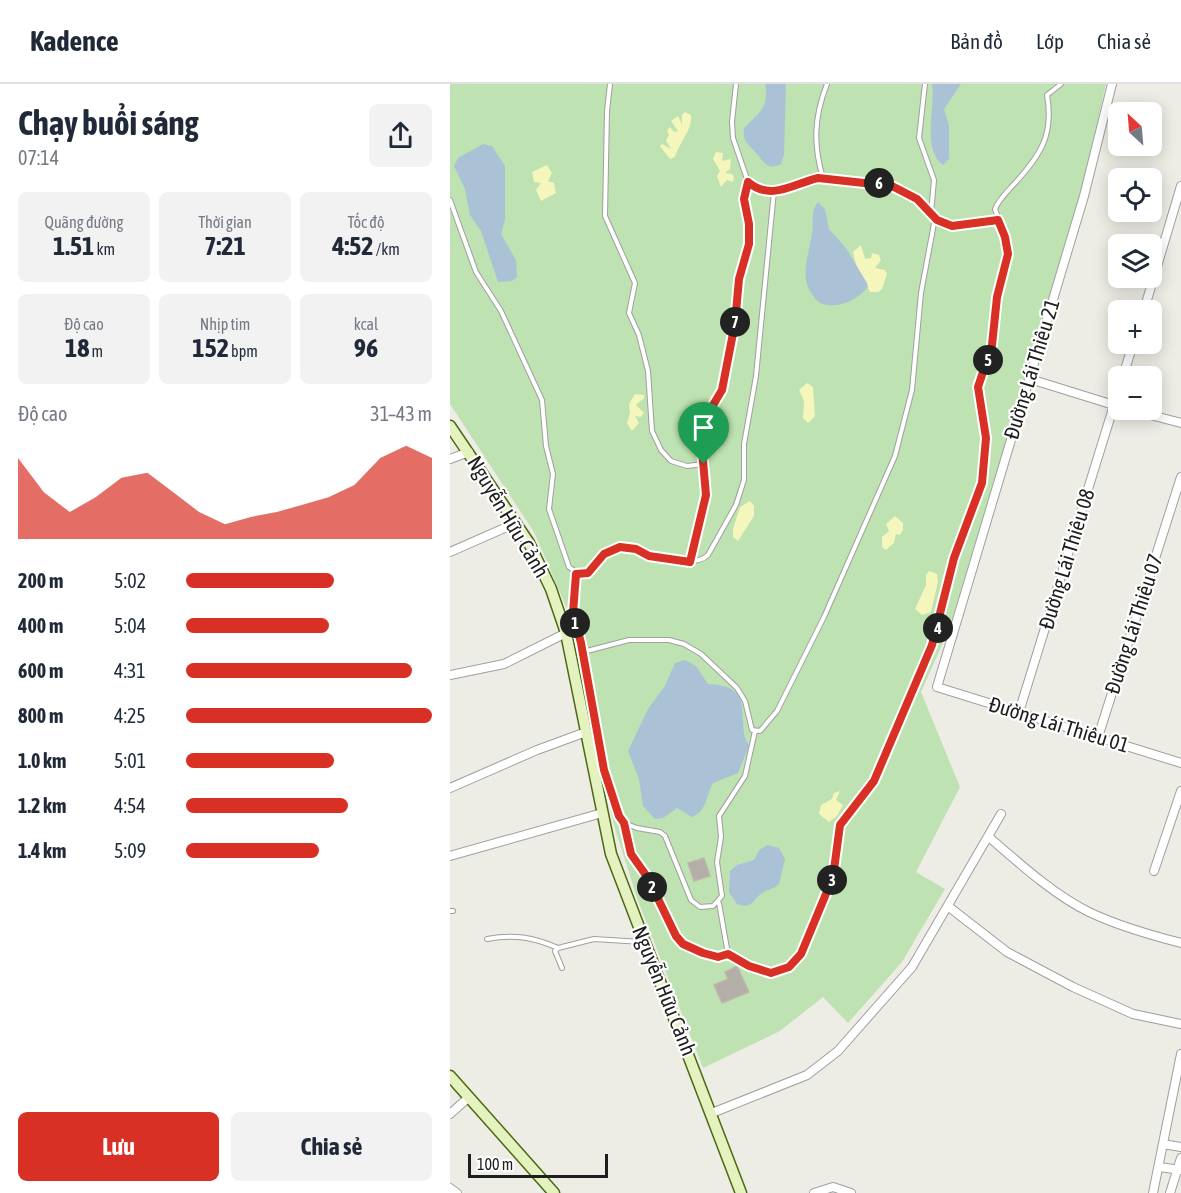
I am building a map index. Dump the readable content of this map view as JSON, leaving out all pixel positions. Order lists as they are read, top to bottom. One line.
{"streets":{"street":["Đường Lái Thiêu 21","Nguyễn Hữu Cảnh","Đường Lái Thiêu 08","Đường Lái Thiêu 07","Đường Lái Thiêu 01"]},"crossings":[["Đường Lái Thiêu 21","Đường Lái Thiêu 01"],["Đường Lái Thiêu 08","Đường Lái Thiêu 01"],["Đường Lái Thiêu 07","Đường Lái Thiêu 01"]],"scale_bar":"100 m","north":"top left","page":{"header":"Kadence","nav":["Bản đồ","Lớp","Chia sẻ"],"heading":["Chạy buổi sáng","07:14"],"map_buttons":["+","−"],"pins":["6","7","5","1","4","3","2"],"stats":[["Quãng đường","1.51 km"],["Thời gian","7:21"],["Tốc độ","4:52 /km"],["Độ cao","18 m"],["Nhịp tim","152 bpm"],["kcal","96"]],"chart":["Độ cao","31–43 m"],"list":[{"name":"200 m","note":"5:02"},{"name":"400 m","note":"5:04"},{"name":"600 m","note":"4:31"},{"name":"800 m","note":"4:25"},{"name":"1.0 km","note":"5:01"},{"name":"1.2 km","note":"4:54"},{"name":"1.4 km","note":"5:09"}],"buttons":["Lưu","Chia sẻ"],"scale":"100 m"}}
